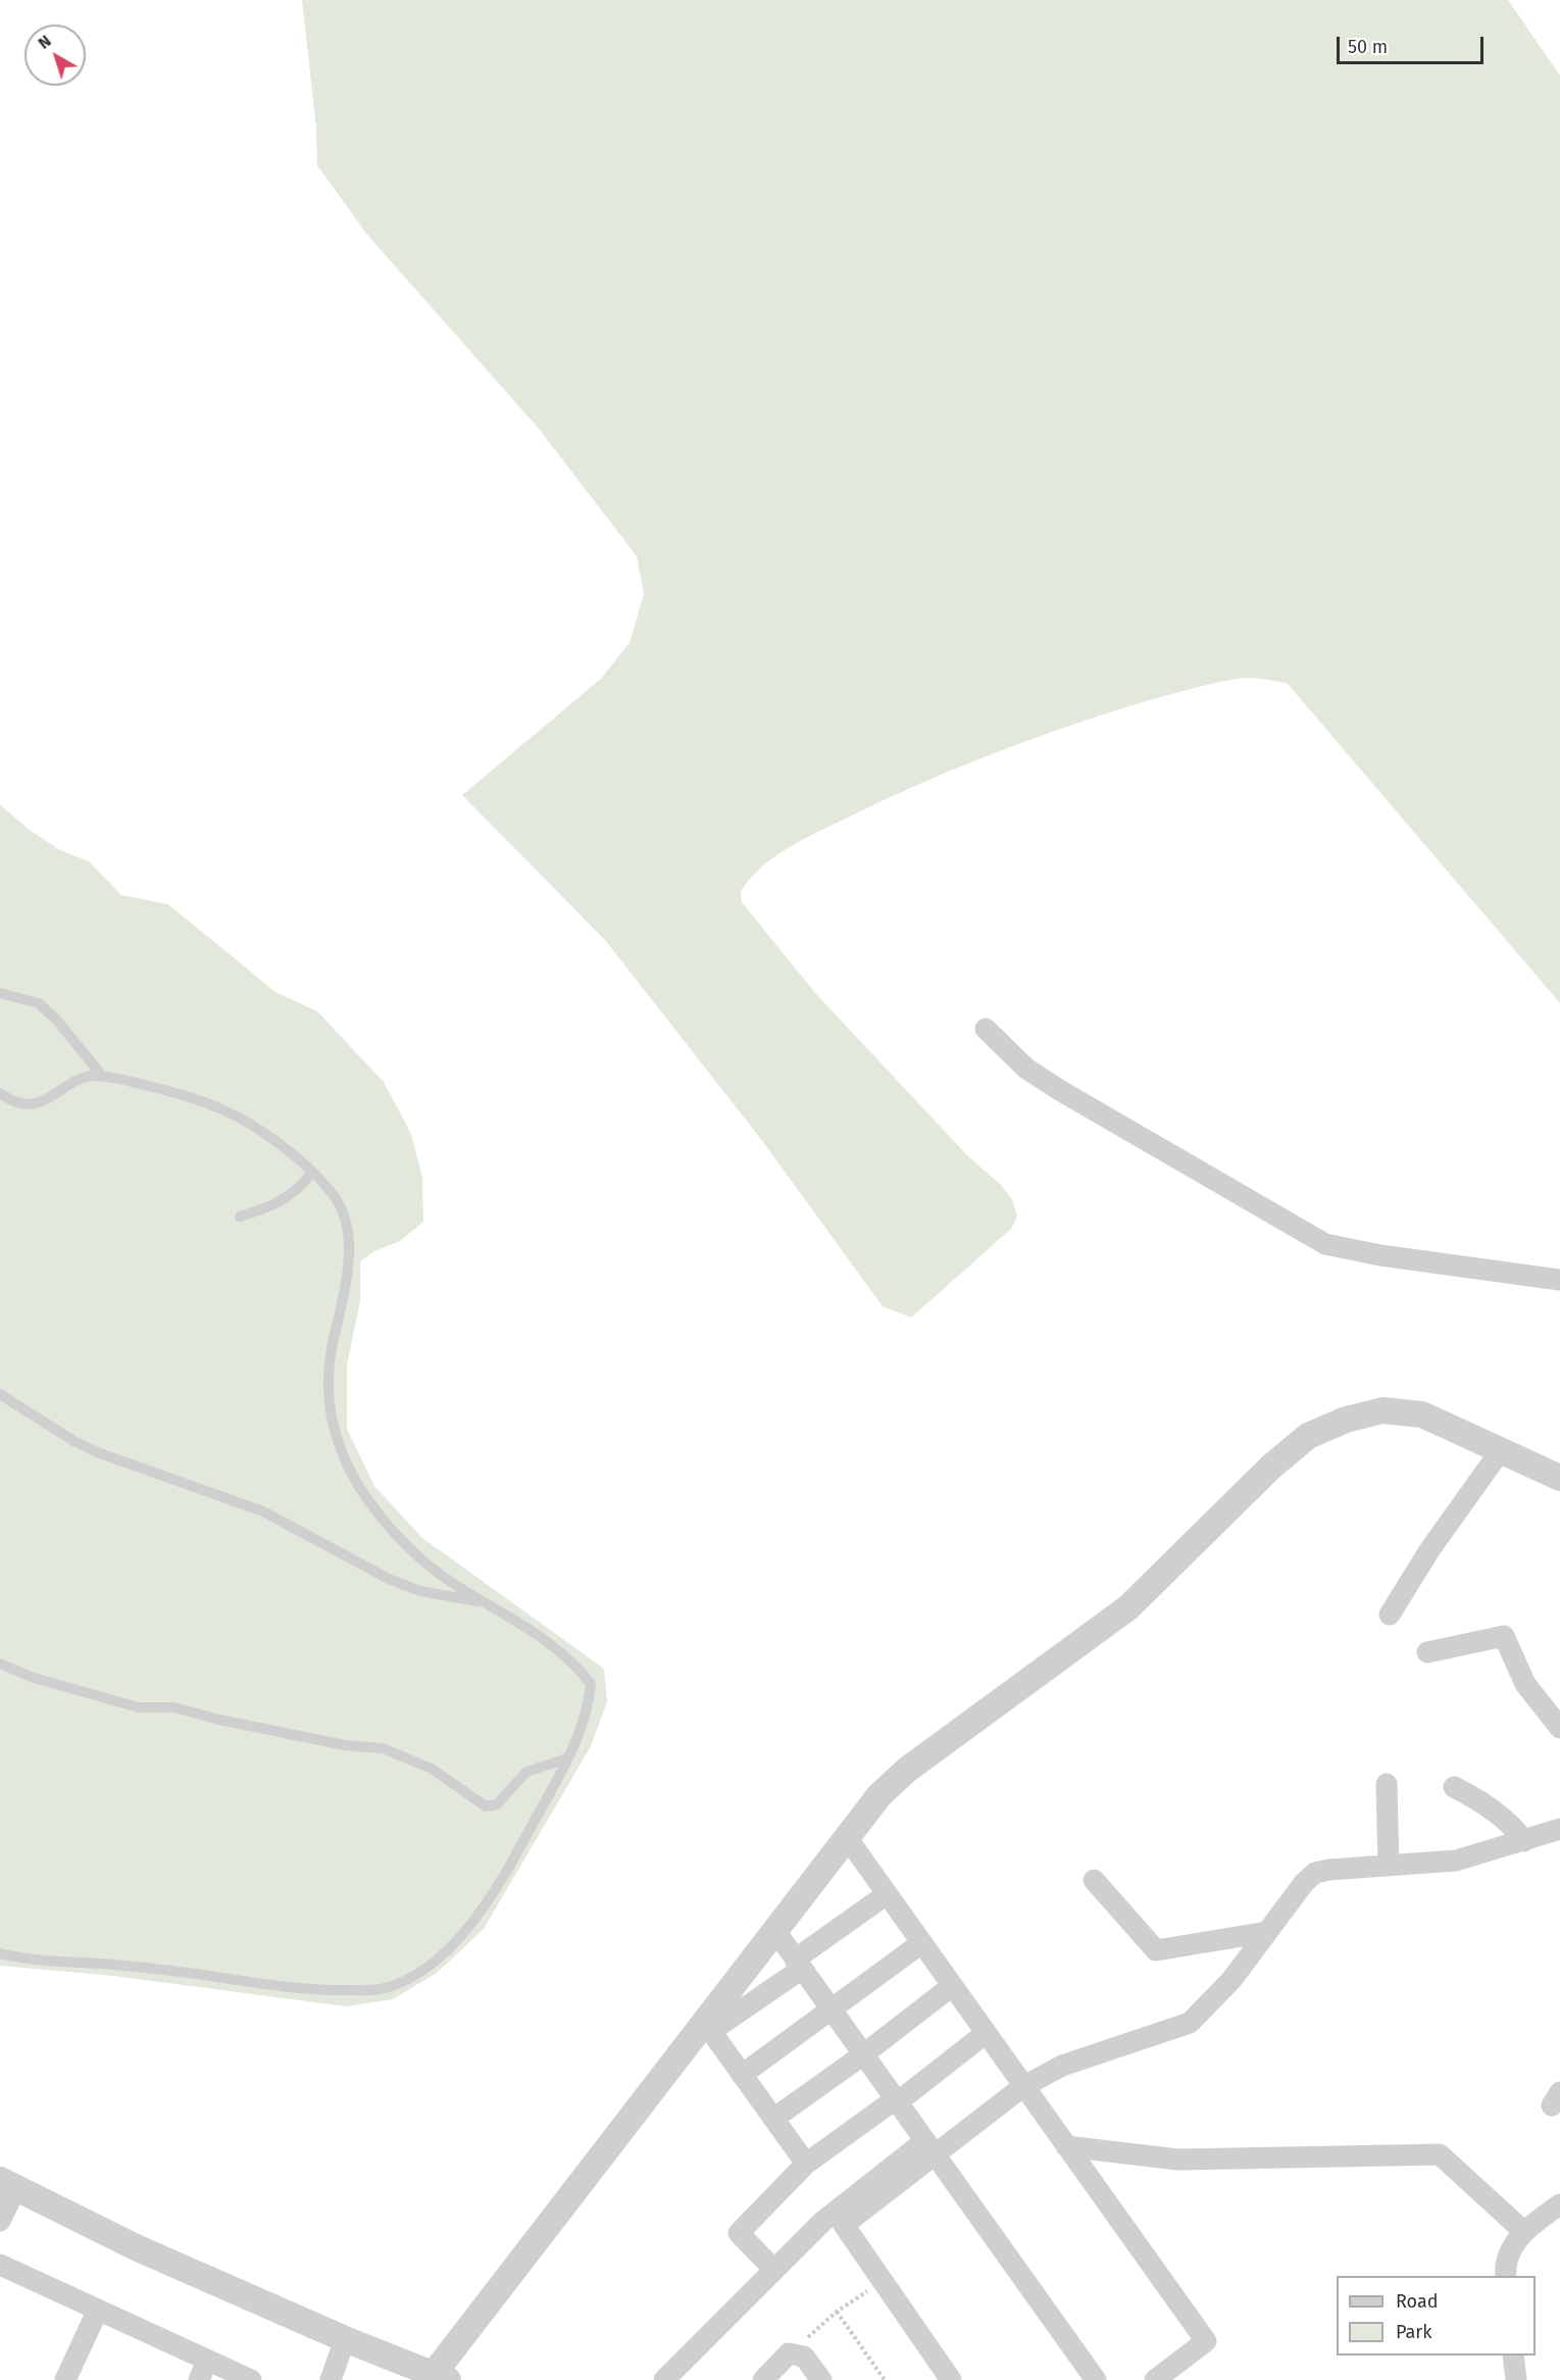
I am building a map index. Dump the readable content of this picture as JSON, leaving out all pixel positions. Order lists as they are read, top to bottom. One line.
{"legend":["Road","Park"],"scale_bar":"50 m","north":"top left"}
